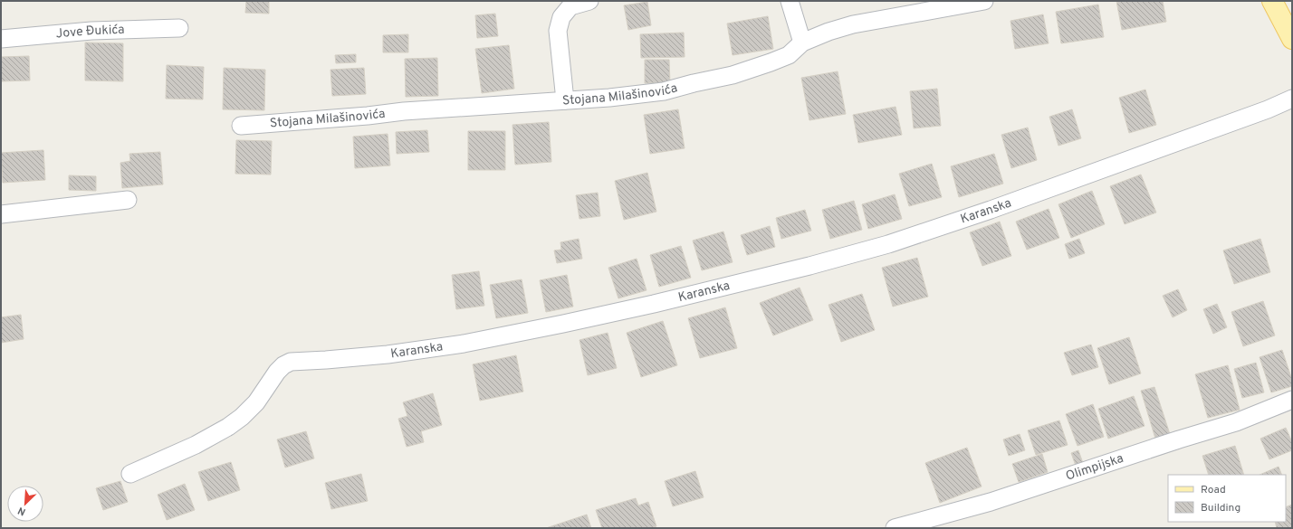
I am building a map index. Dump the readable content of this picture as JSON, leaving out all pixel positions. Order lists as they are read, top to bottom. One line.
{"streets":{"street":["Jove Đukića","Stojana Milašinovića","Karanska","Olimpijska"]},"legend":["Road","Building"],"north":"bottom left"}
